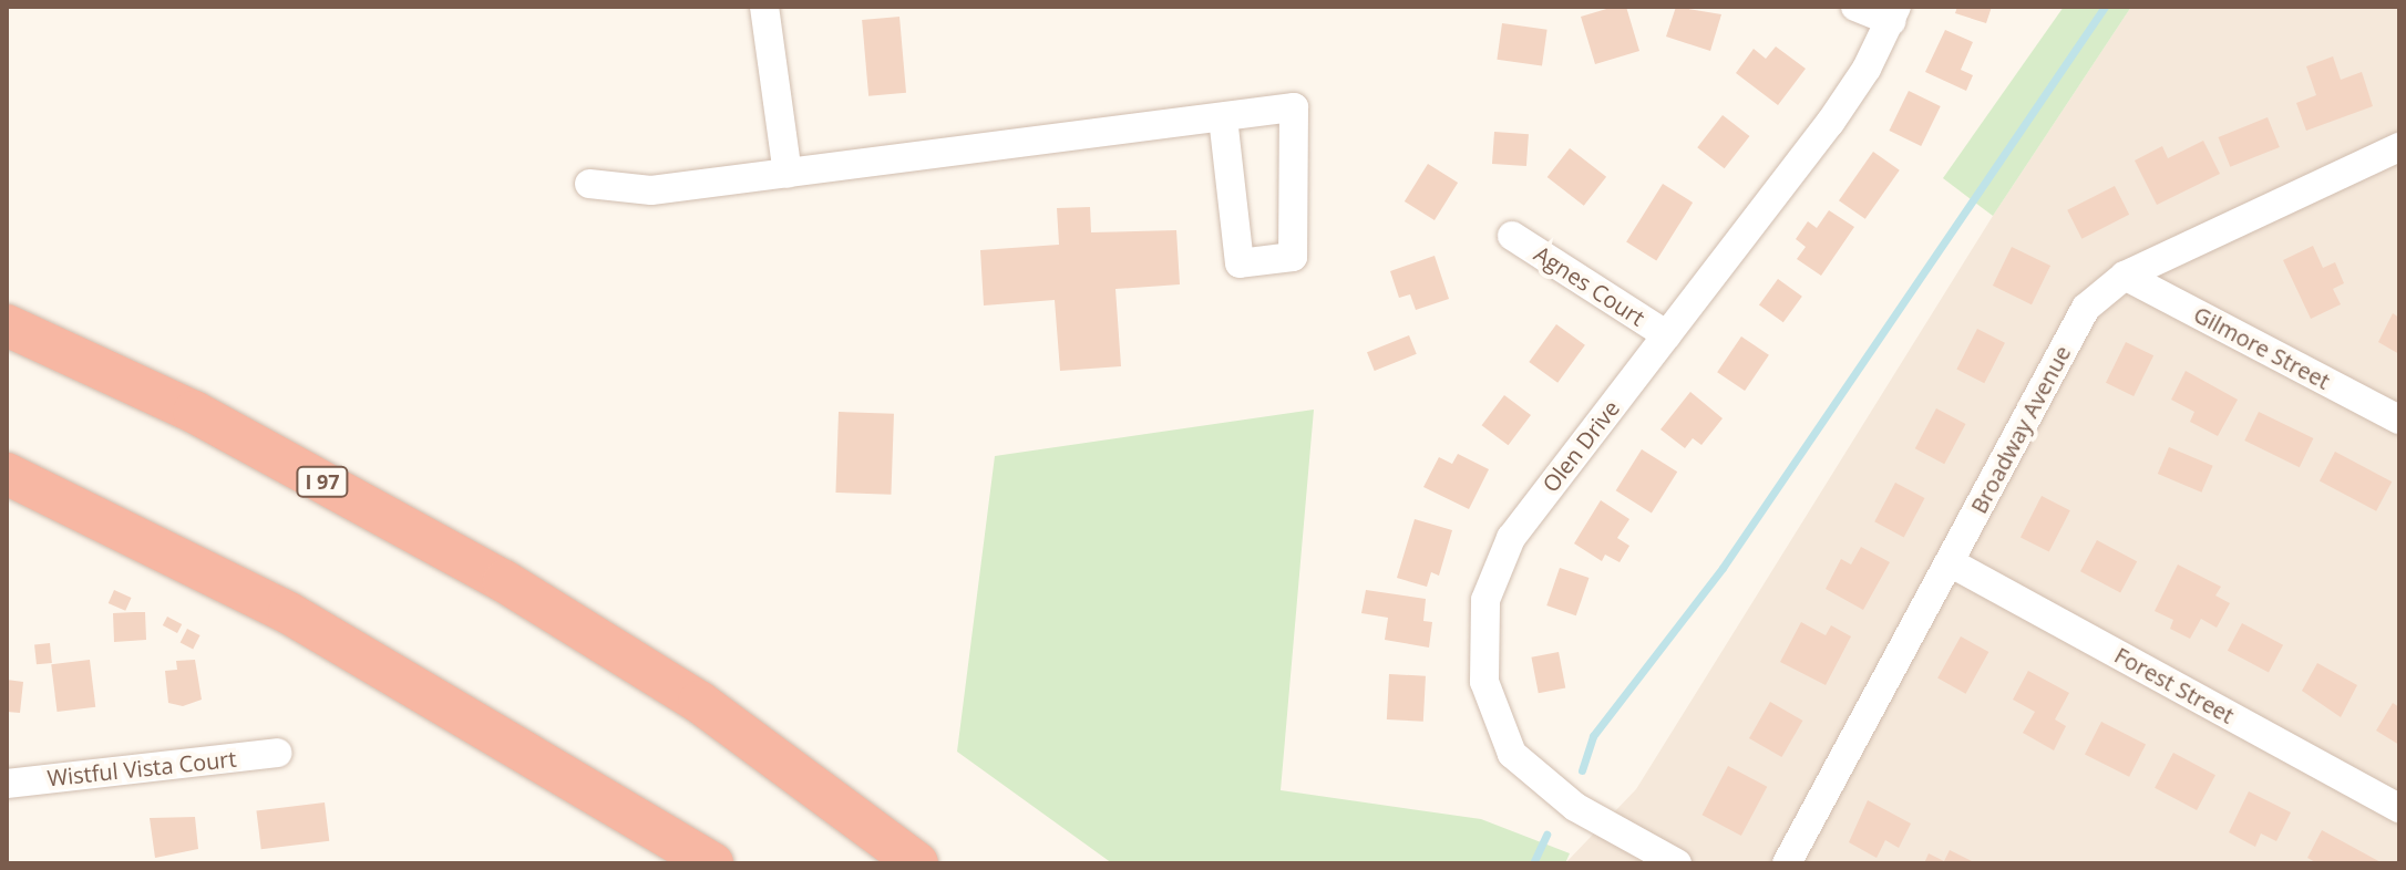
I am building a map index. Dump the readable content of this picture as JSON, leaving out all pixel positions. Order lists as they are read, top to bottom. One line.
{"streets":{"highway":["I 97"],"street":["Agnes Court","Gilmore Street","Broadway Avenue","Olen Drive","Forest Street","Wistful Vista Court"]},"crossings":[["Agnes Court","Olen Drive"],["Gilmore Street","Broadway Avenue"],["Broadway Avenue","Forest Street"]]}
